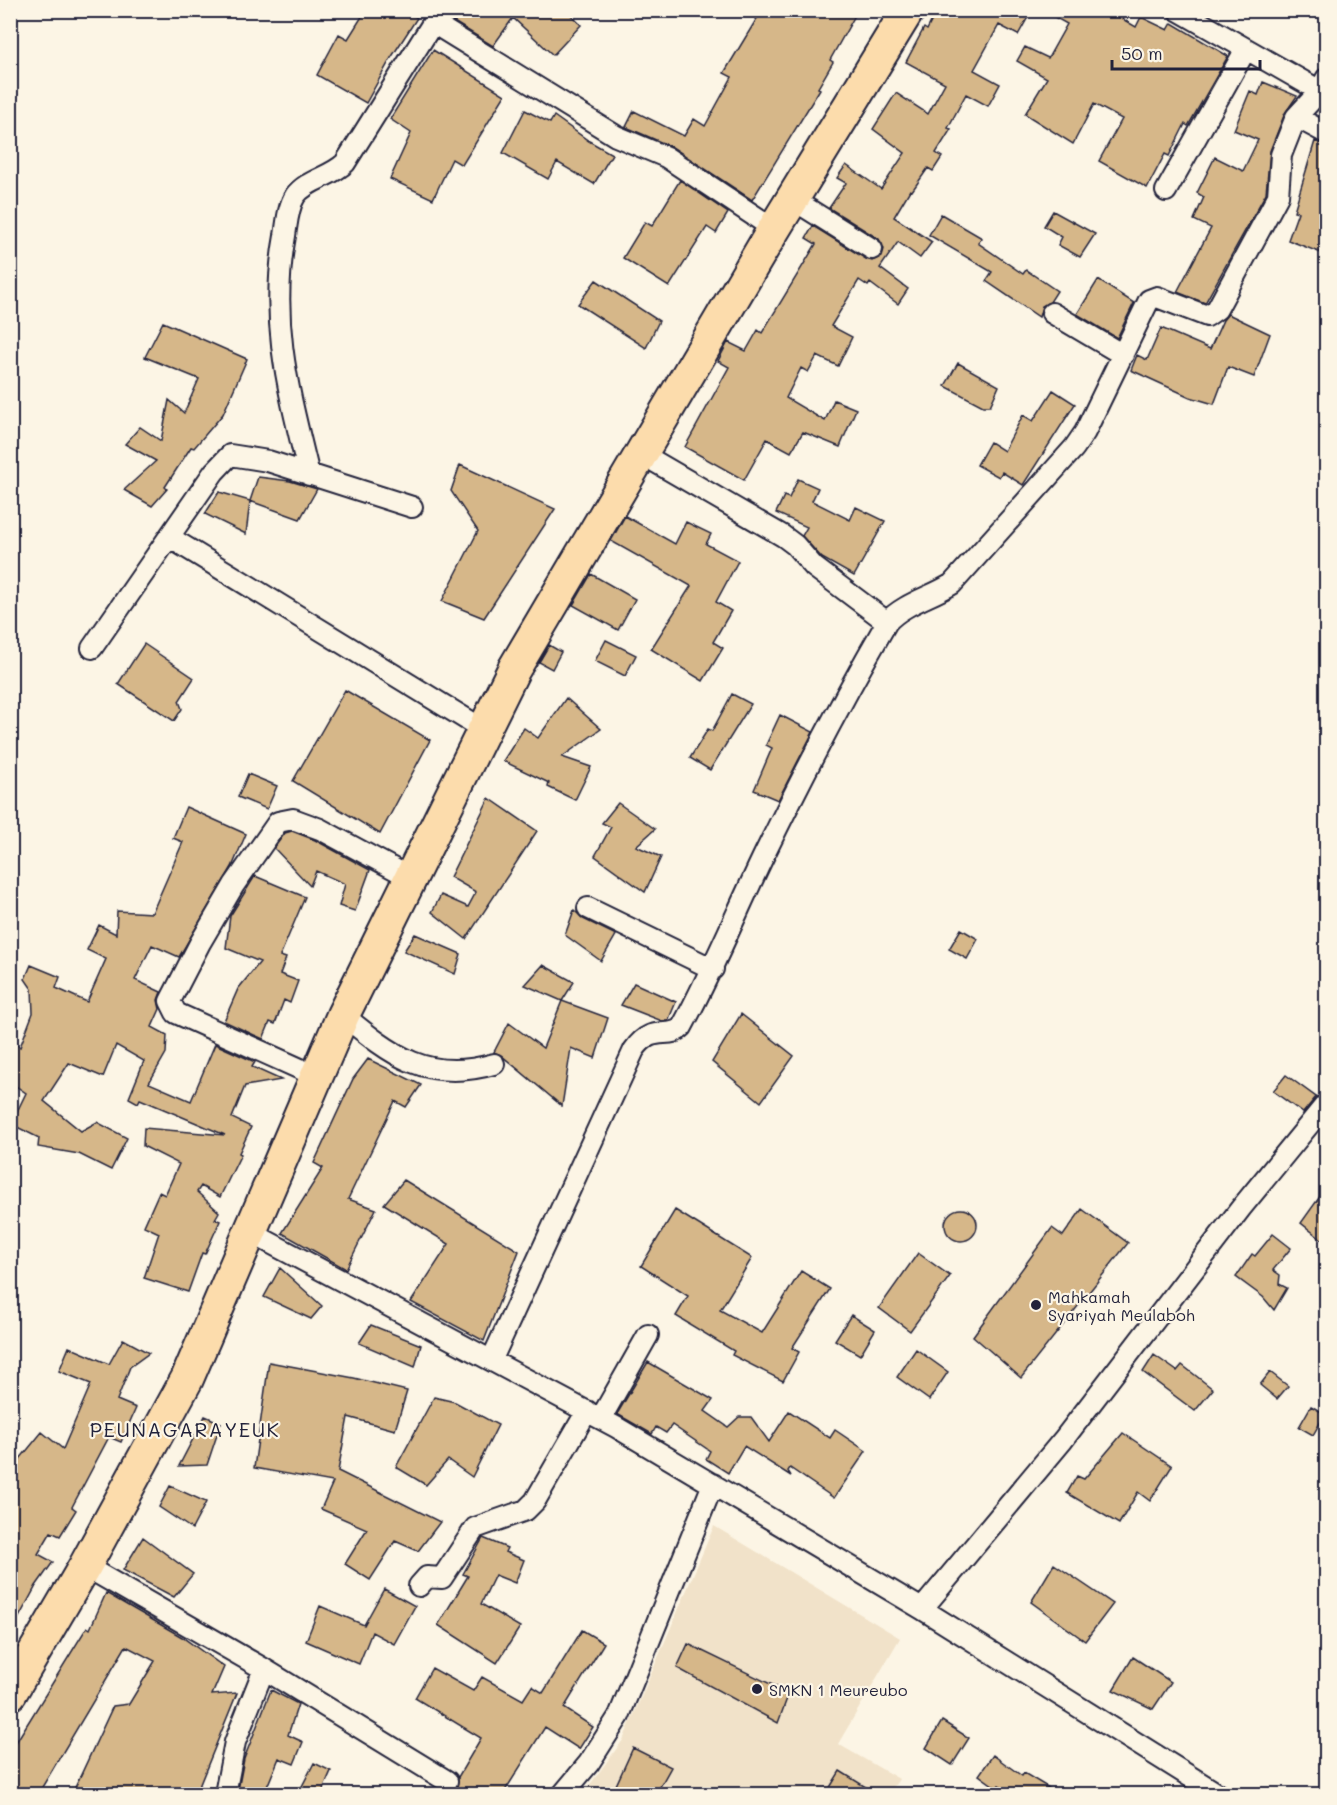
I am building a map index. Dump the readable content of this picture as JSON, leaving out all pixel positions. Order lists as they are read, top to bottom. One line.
{"districts":["PEUNAGARAYEUK"],"places":["Mahkamah Syariyah Meulaboh","SMKN 1 Meureubo"],"scale_bar":"50 m"}
